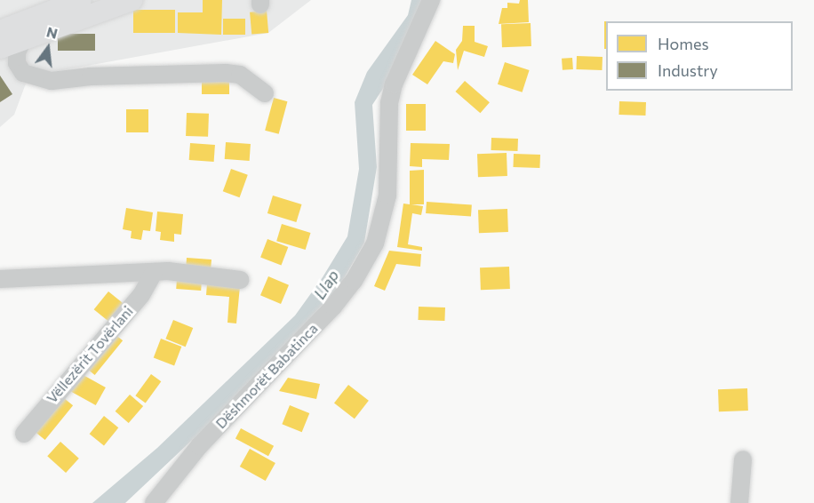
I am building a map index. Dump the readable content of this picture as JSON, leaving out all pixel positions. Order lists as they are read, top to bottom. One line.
{"streets":{"street":["Vëllezërit Tovërlani","Dëshmorët Babatinca"]},"water":["Llap"],"legend":["Homes","Industry"],"north":"top"}
